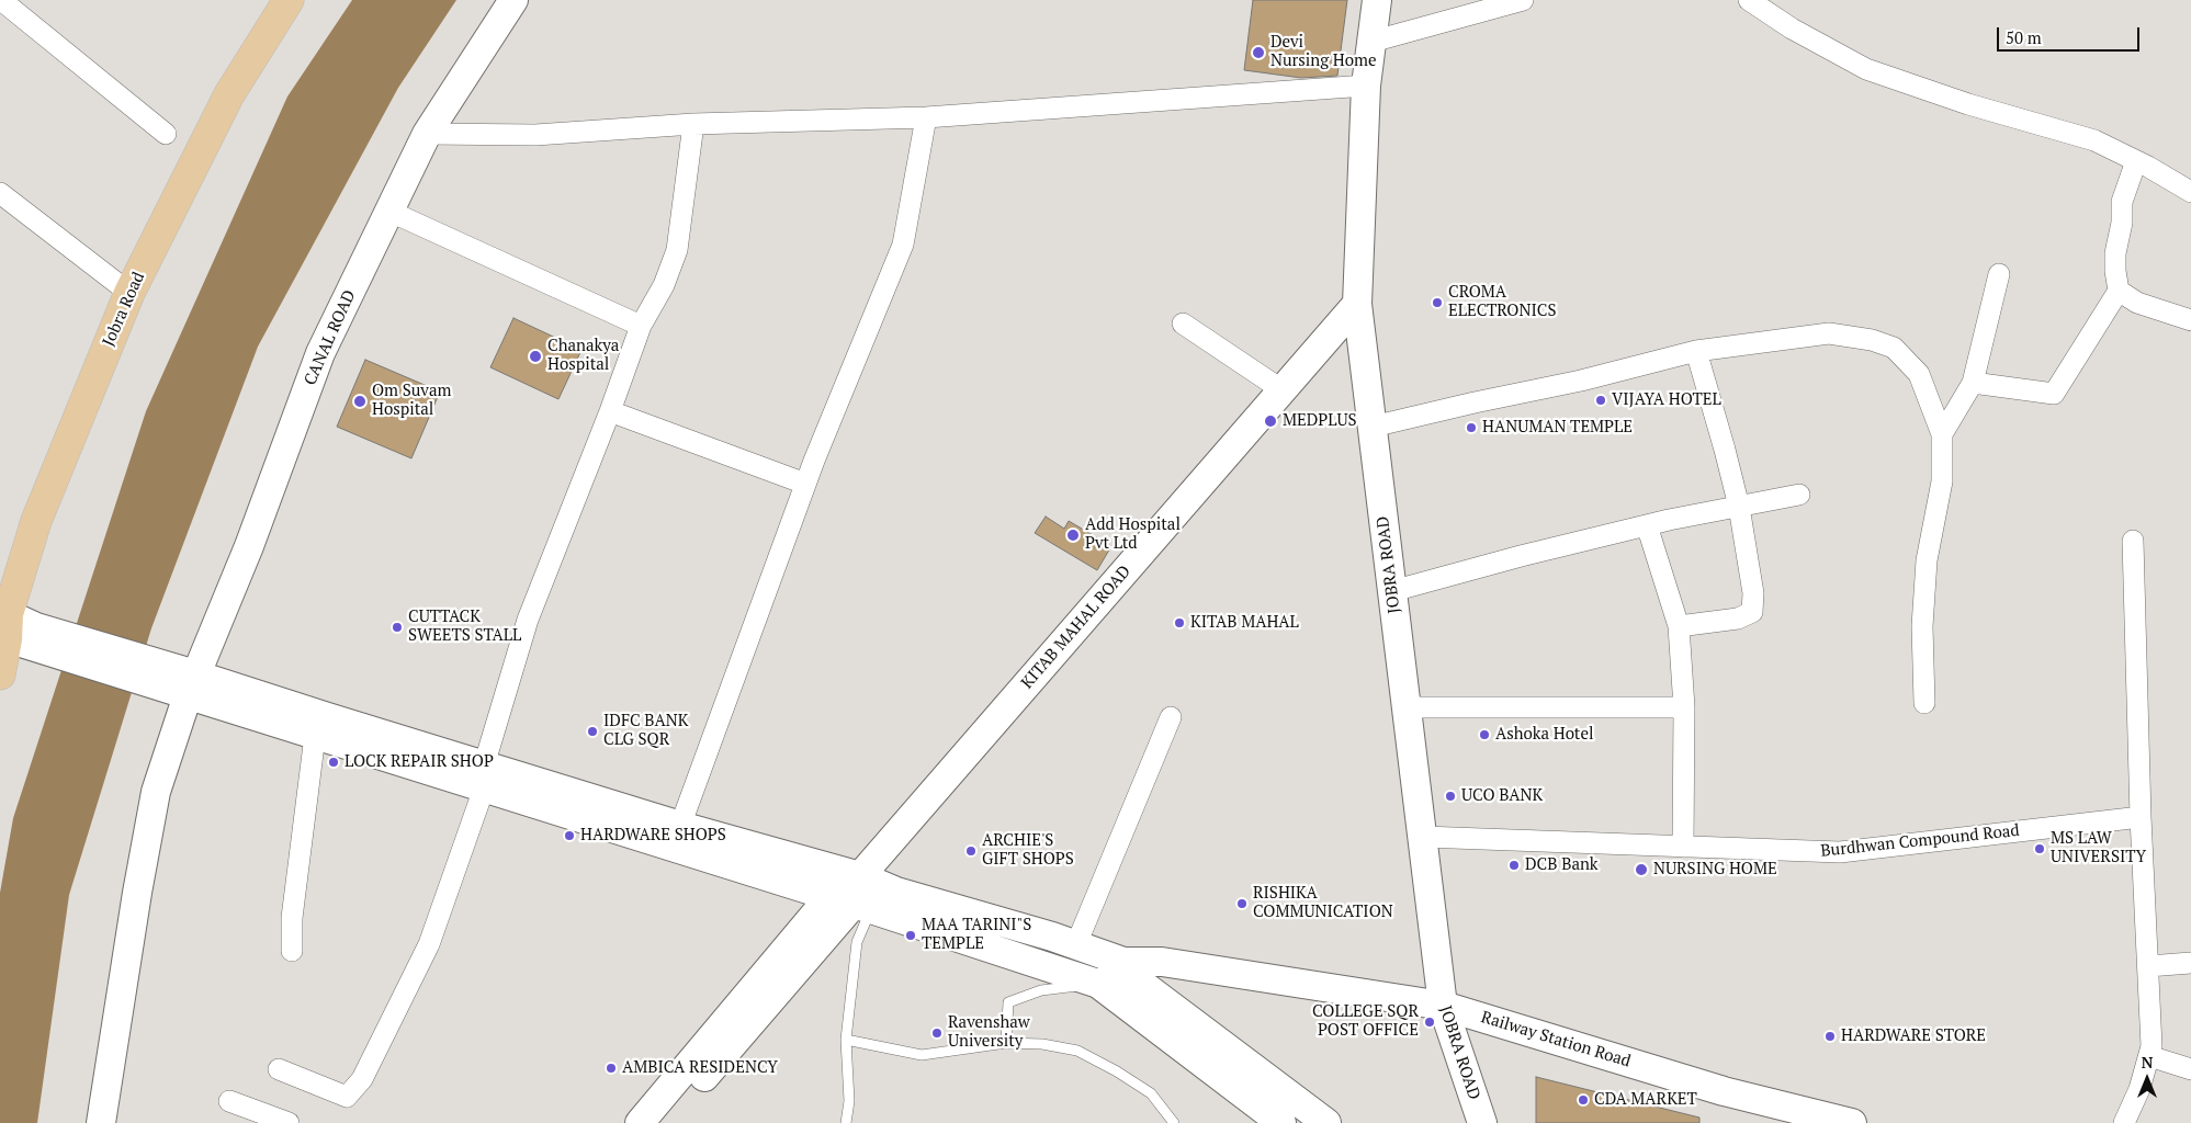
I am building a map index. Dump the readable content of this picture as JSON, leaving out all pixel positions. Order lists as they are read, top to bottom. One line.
{"streets":{"main road":["Jobra Road","CANAL ROAD","JOBRA ROAD","KITAB MAHAL ROAD","Railway Station Road"],"street":["Burdhwan Compound Road"]},"crossings":[["JOBRA ROAD","KITAB MAHAL ROAD"],["JOBRA ROAD","Burdhwan Compound Road"],["JOBRA ROAD","Railway Station Road"]],"places":["Devi Nursing Home","CROMA ELECTRONICS","Chanakya Hospital","VIJAYA HOTEL","Om Suvam Hospital","MEDPLUS","HANUMAN TEMPLE","Add Hospital Pvt Ltd","KITAB MAHAL","CUTTACK SWEETS STALL","IDFC BANK CLG SQR","Ashoka Hotel","LOCK REPAIR SHOP","UCO BANK","HARDWARE SHOPS","MS LAW UNIVERSITY","ARCHIE'S GIFT SHOPS","DCB Bank","NURSING HOME","RISHIKA COMMUNICATION","MAA TARINI\"S TEMPLE","COLLEGE SQR POST OFFICE","Ravenshaw University","HARDWARE STORE","AMBICA RESIDENCY","CDA MARKET"],"scale_bar":"50 m","north":"top"}
